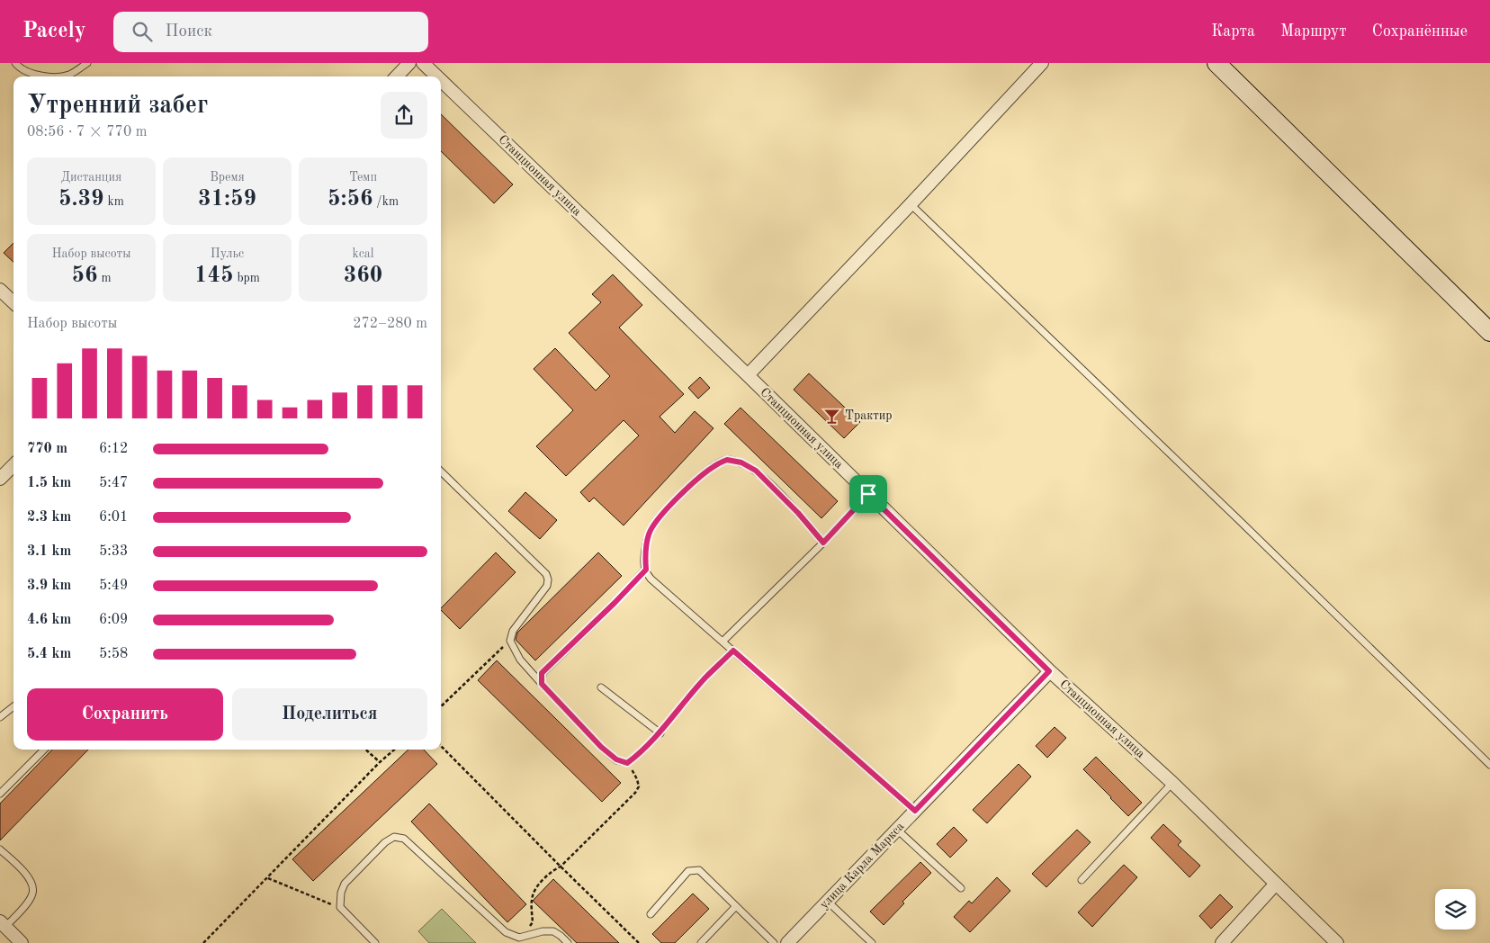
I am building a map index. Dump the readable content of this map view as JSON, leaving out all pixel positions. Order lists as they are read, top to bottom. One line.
{"streets":{"street":["Станционная улица","улица Карла Маркса"]},"crossings":[["Станционная улица","улица Карла Маркса"]],"places":{"bar":["Трактир"]},"page":{"header":"Pacely","search":"Поиск","nav":["Карта","Маршрут","Сохранённые"],"heading":["Утренний забег","08:56 · 7 × 770 m"],"stats":[["Дистанция","5.39 km"],["Время","31:59"],["Темп","5:56 /km"],["Набор высоты","56 m"],["Пульс","145 bpm"],["kcal","360"]],"chart":["Набор высоты","272–280 m"],"list":[{"name":"770 m","note":"6:12"},{"name":"1.5 km","note":"5:47"},{"name":"2.3 km","note":"6:01"},{"name":"3.1 km","note":"5:33"},{"name":"3.9 km","note":"5:49"},{"name":"4.6 km","note":"6:09"},{"name":"5.4 km","note":"5:58"}],"buttons":["Сохранить","Поделиться"]}}
